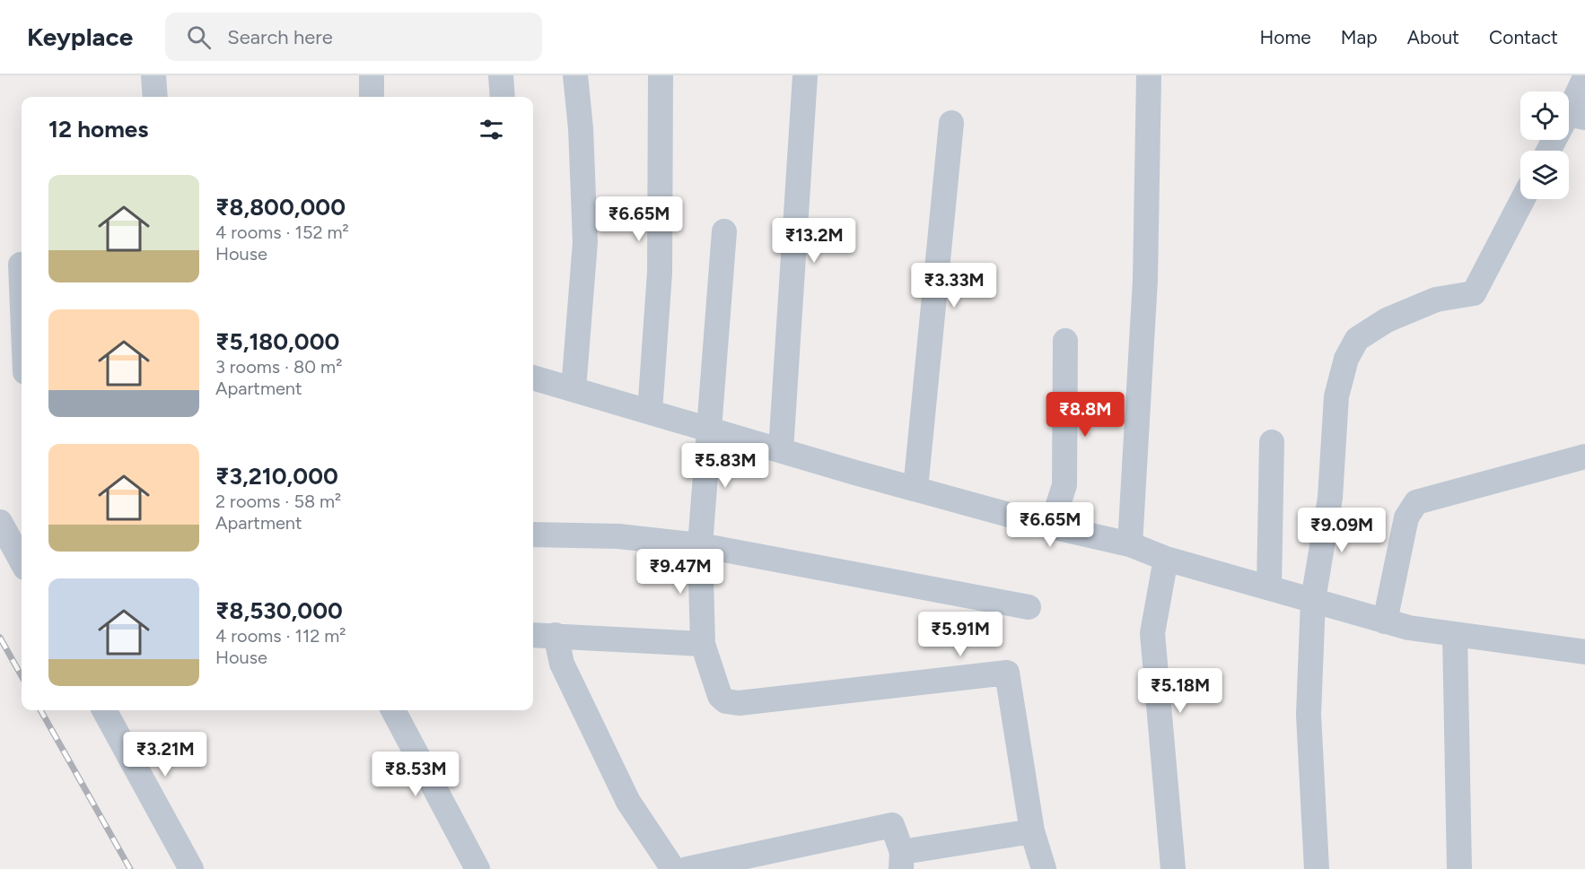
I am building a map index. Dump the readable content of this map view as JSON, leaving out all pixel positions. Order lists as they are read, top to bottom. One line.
{"page":{"header":"Keyplace","search":"Search here","nav":["Home","Map","About","Contact"],"heading":"12 homes","list":[{"name":"₹8,800,000","note":"4 rooms · 152 m² · House"},{"name":"₹5,180,000","note":"3 rooms · 80 m² · Apartment"},{"name":"₹3,210,000","note":"2 rooms · 58 m² · Apartment"},{"name":"₹8,530,000","note":"4 rooms · 112 m² · House"}],"price":["₹6.65M","₹13.2M","₹3.33M","₹8.8M","₹5.83M","₹6.65M","₹9.09M","₹9.47M","₹5.91M","₹5.18M","₹3.21M","₹8.53M"]}}
